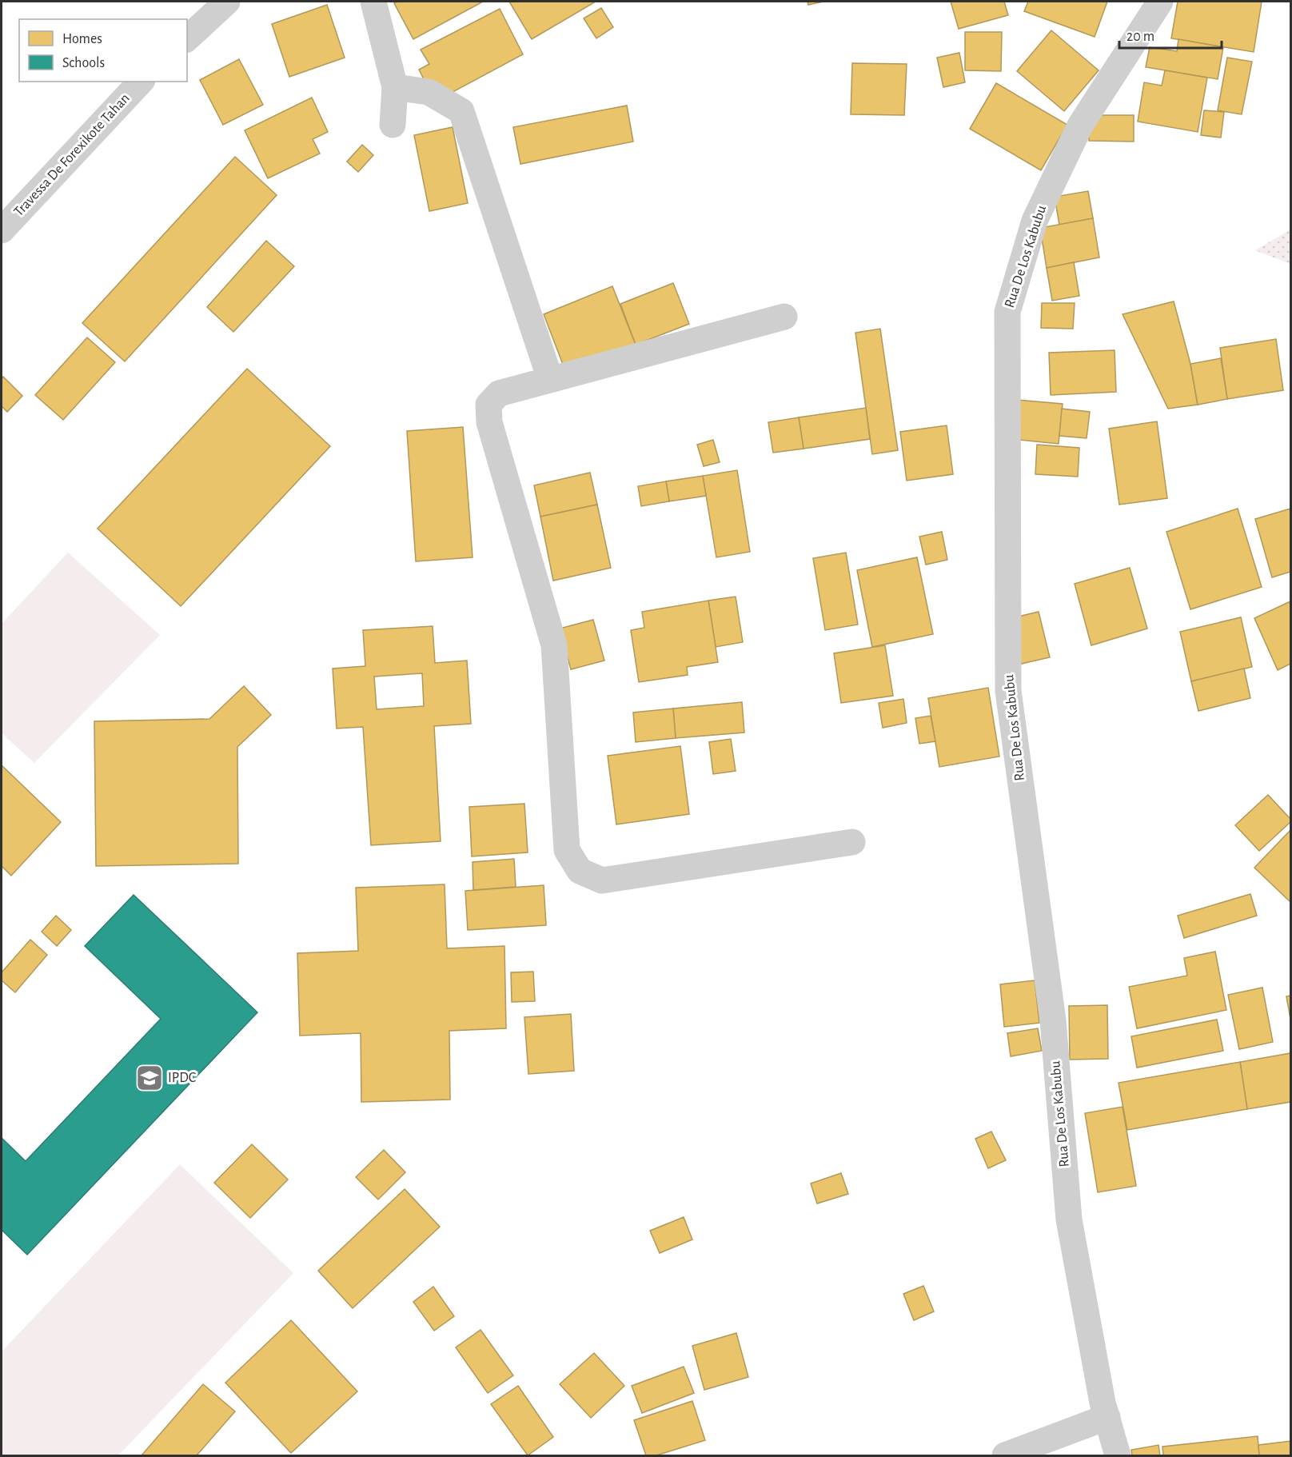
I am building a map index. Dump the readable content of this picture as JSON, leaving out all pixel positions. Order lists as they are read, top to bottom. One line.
{"streets":{"street":["Travessa De Forexikote Tahan","Rua De Los Kabubu"]},"places":{"school or university":["IPDC"]},"legend":["Homes","Schools"],"scale_bar":"20 m"}
